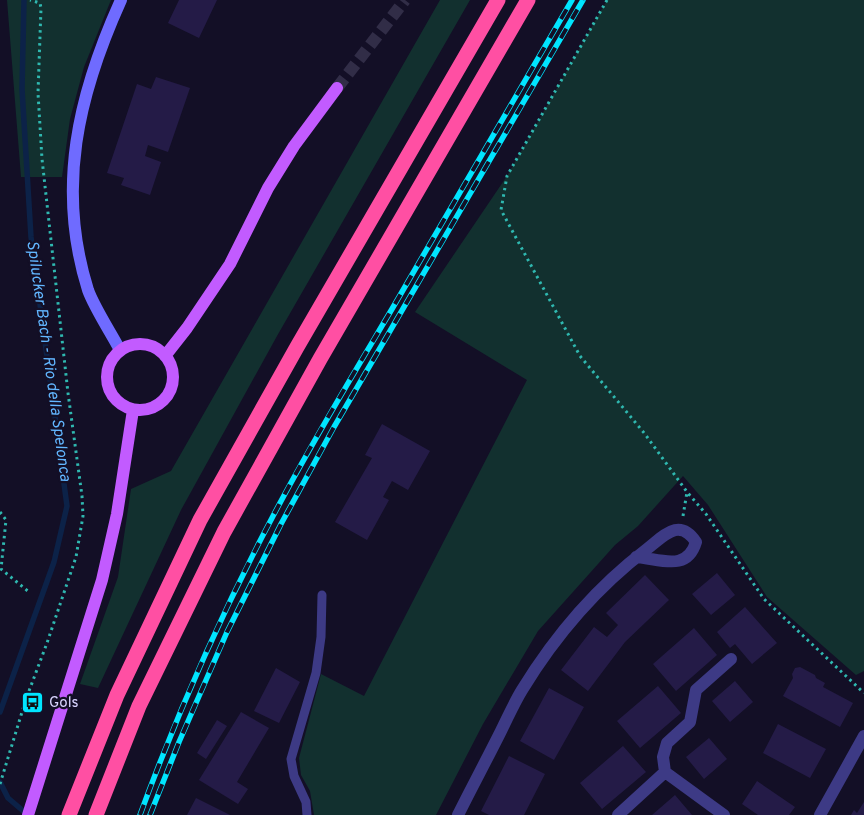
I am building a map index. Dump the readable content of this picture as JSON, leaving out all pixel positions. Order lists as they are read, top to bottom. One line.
{"water":["Spilucker Bach - Rio della Spelonca"],"places":{"bus stop":["Gols"]}}
